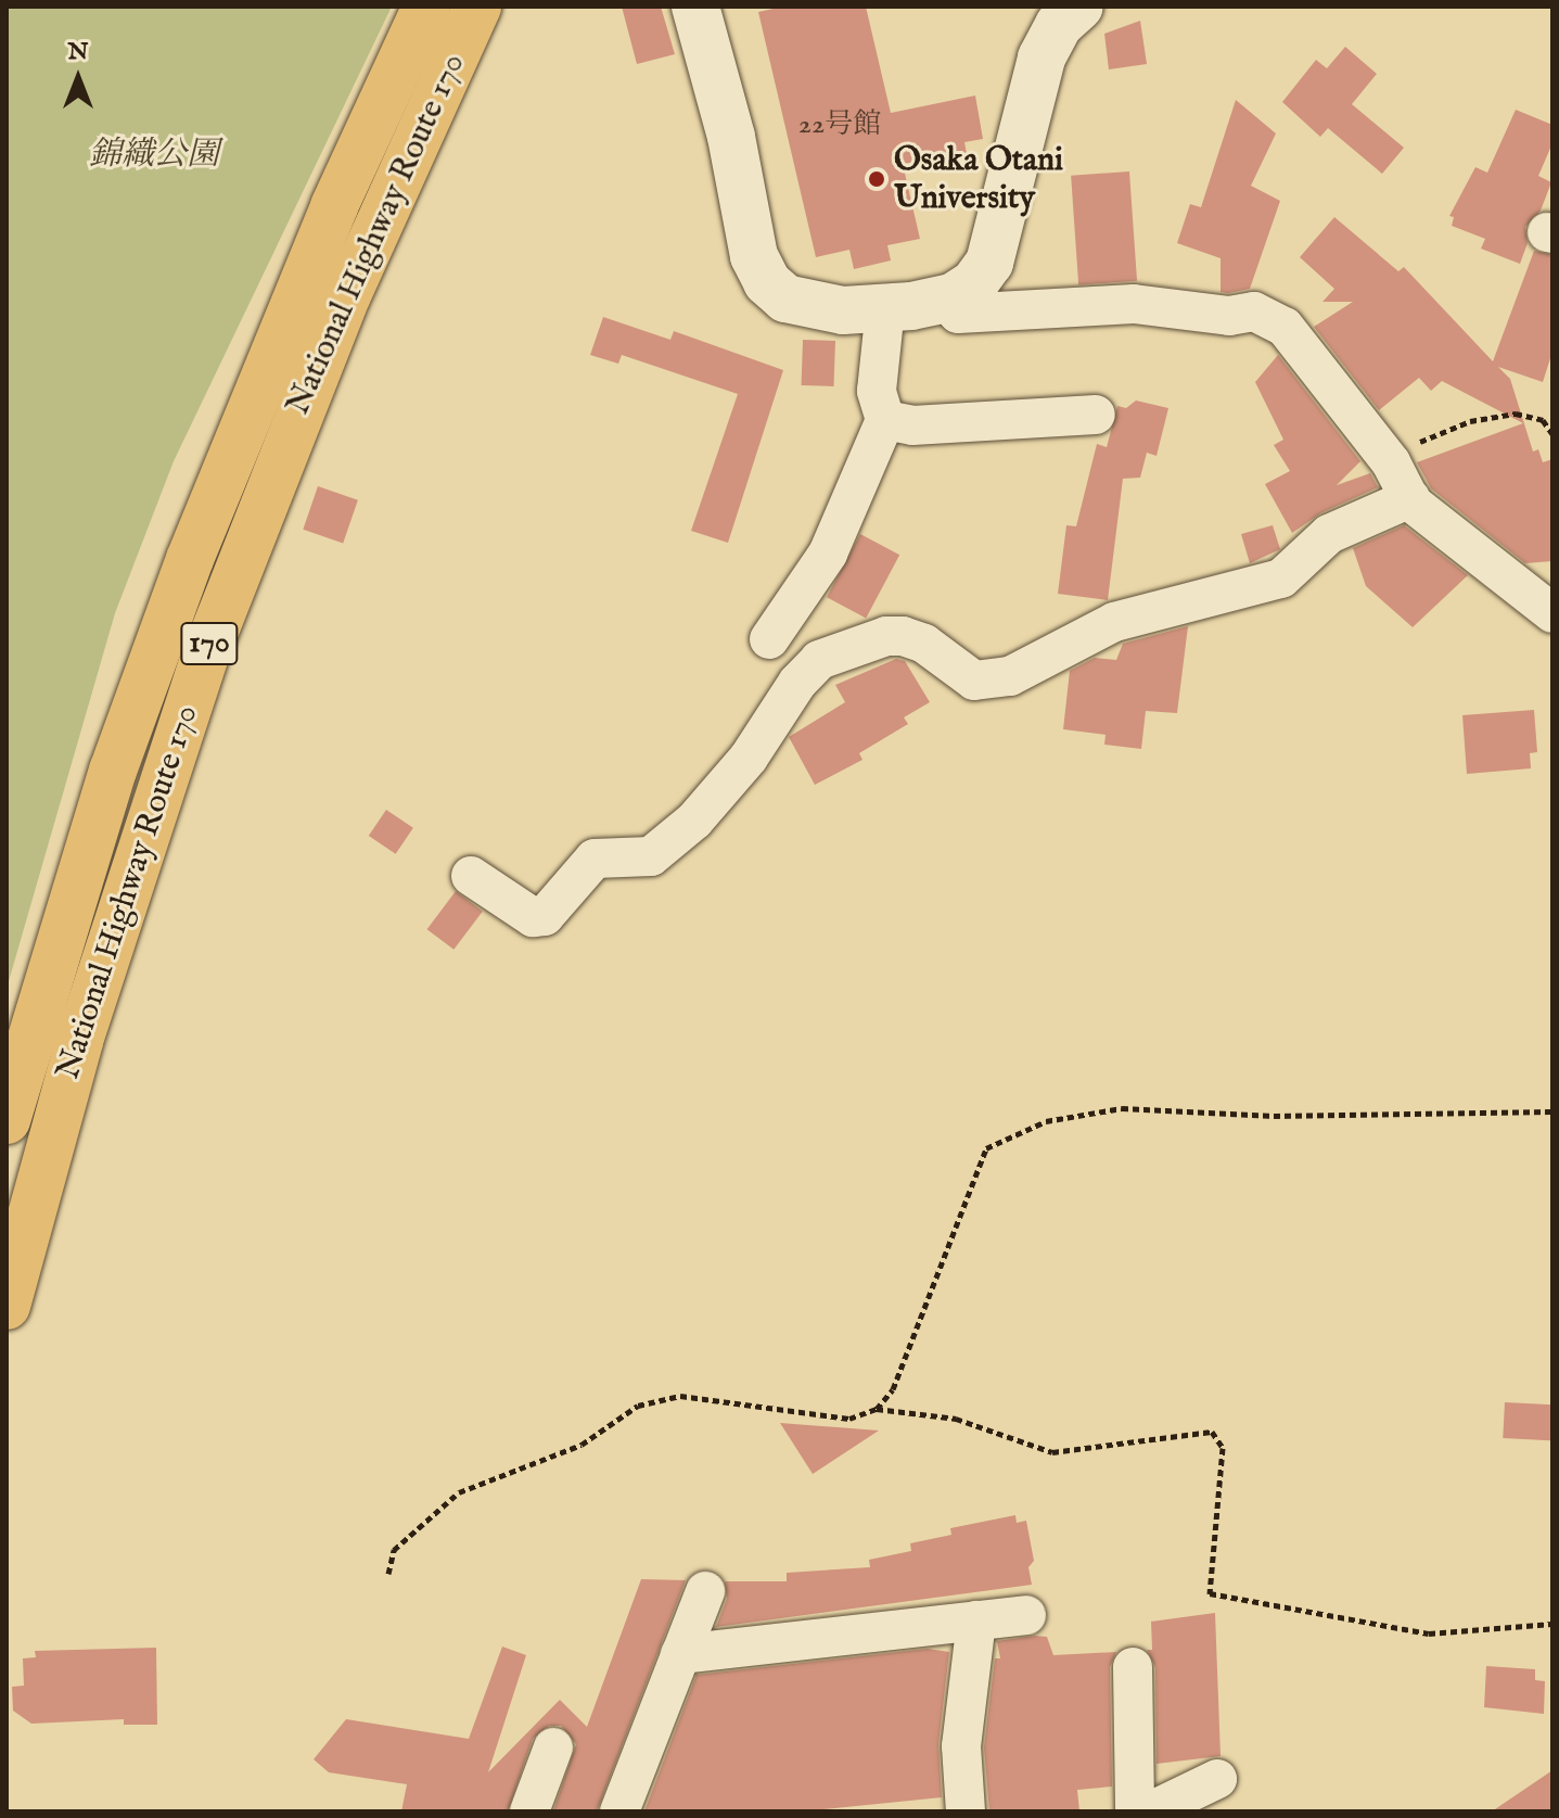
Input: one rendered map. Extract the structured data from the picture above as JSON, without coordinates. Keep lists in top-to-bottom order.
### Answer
{
  "streets": {
    "highway": ["National Highway Route 170", "170"]
  },
  "parks": ["錦織公園"],
  "places": ["Osaka Otani University"],
  "house_numbers": ["22号館"],
  "north": "top"
}
